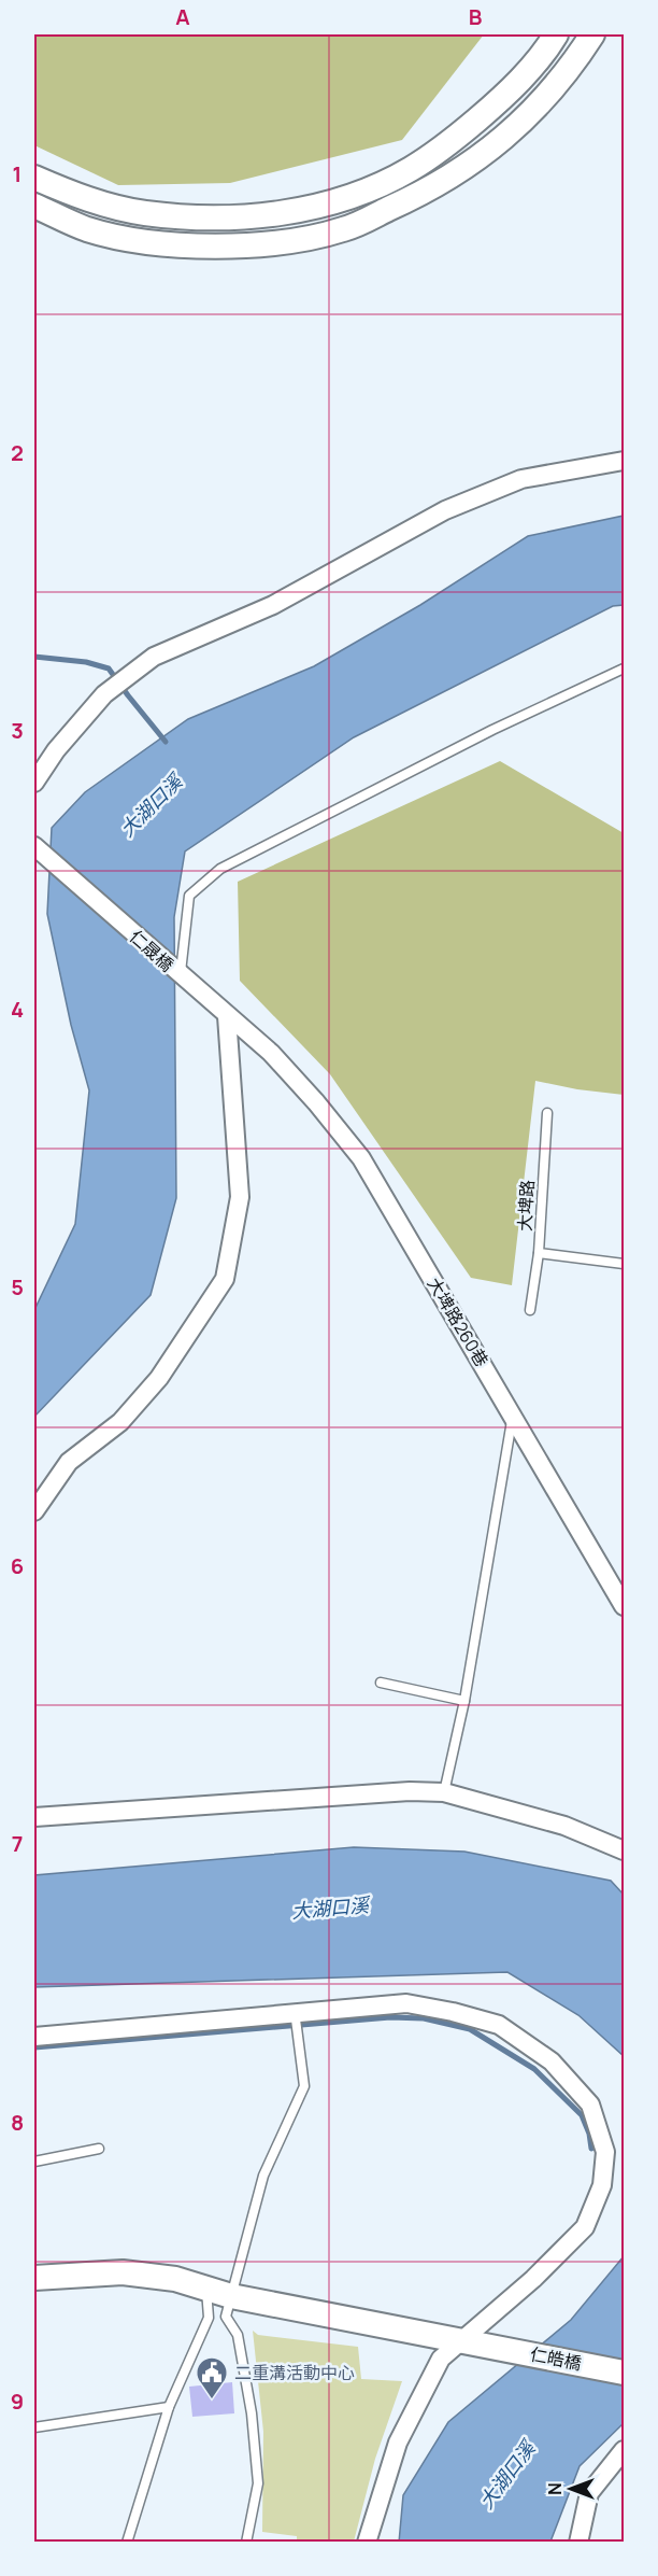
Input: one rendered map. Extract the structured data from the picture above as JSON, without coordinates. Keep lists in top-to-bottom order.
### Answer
{
  "streets": {
    "street": ["仁晟橋", "大埤路260巷", "仁皓橋"],
    "lane": ["大埤路"]
  },
  "crossings": [
    ["仁晟橋", "大埤路260巷"]
  ],
  "water": ["大湖口溪"],
  "places": {
    "public building": ["二重溝活動中心"]
  },
  "north": "left",
  "grid": {
    "columns": ["A", "B"],
    "rows": [
      "1",
      "2",
      "3",
      "4",
      "5",
      "6",
      "7",
      "8",
      "9"
    ]
  }
}
